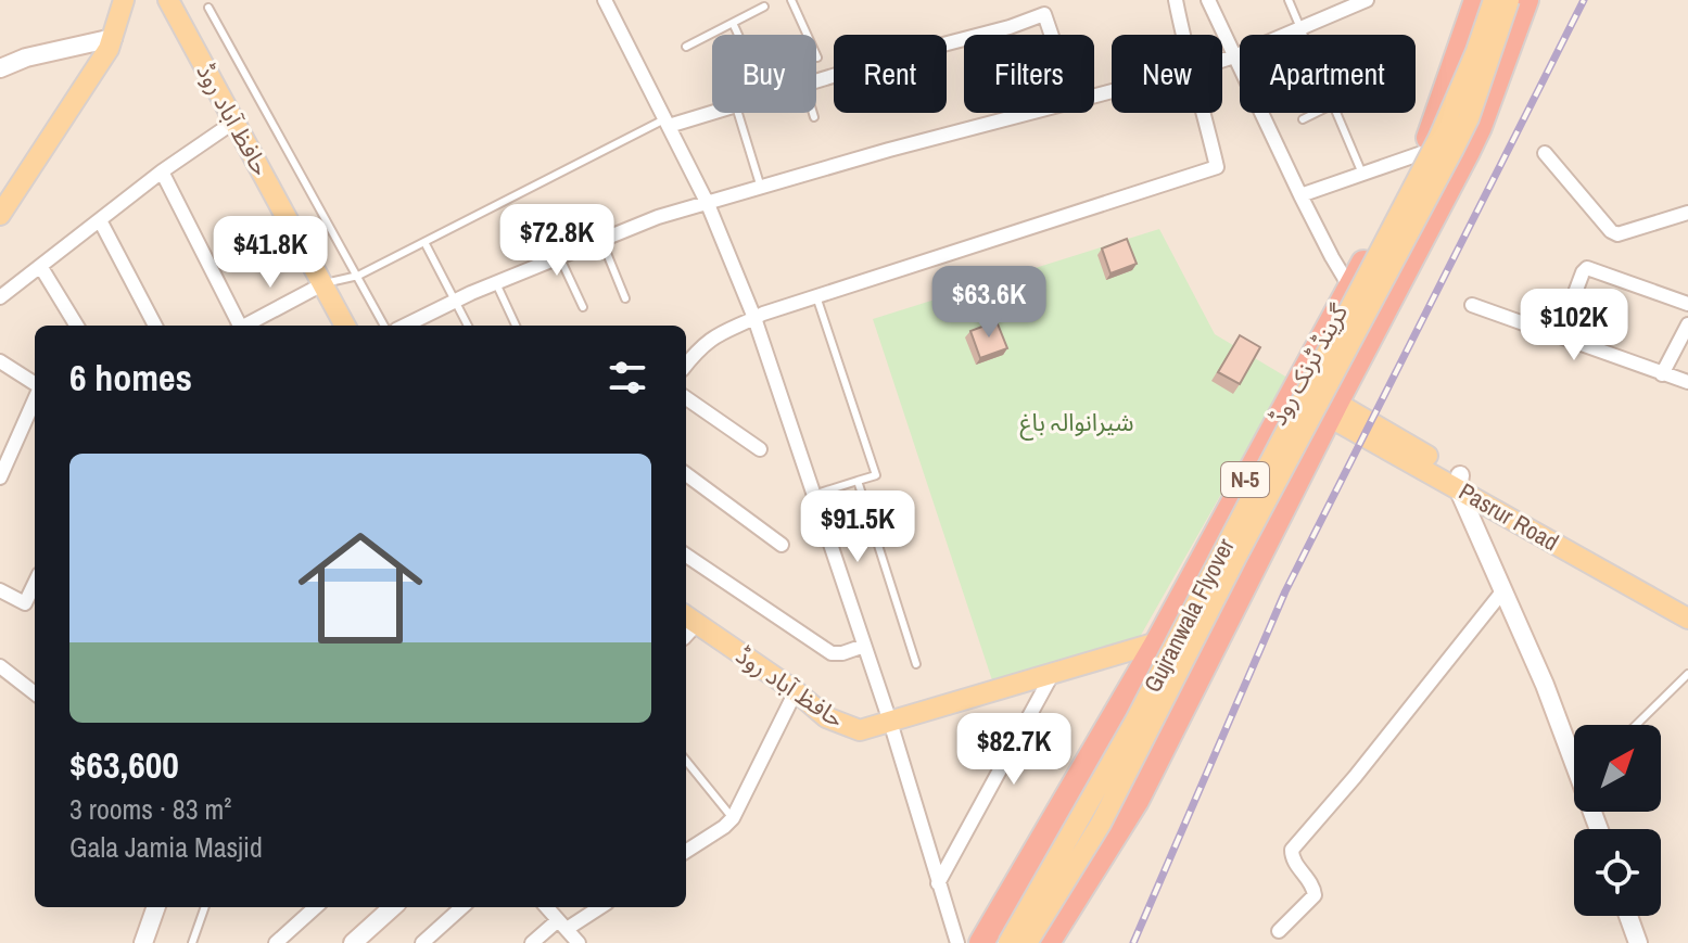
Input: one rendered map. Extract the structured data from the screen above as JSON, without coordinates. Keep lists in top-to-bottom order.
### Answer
{
  "streets": {
    "highway": ["گرینڈ ٹرنک روڈ", "N-5"],
    "main road": ["حافظ آباد روڈ", "Pasrur Road", "Gujranwala Flyover"]
  },
  "crossings": [
    ["حافظ آباد روڈ", "گرینڈ ٹرنک روڈ"],
    ["گرینڈ ٹرنک روڈ", "Pasrur Road"]
  ],
  "parks": ["شیرانوالہ باغ"],
  "north": "top right",
  "page": {
    "chip": [
      "Buy",
      "Rent",
      "Filters",
      "New",
      "Apartment"
    ],
    "price": [
      "$72.8K",
      "$41.8K",
      "$63.6K",
      "$102K",
      "$91.5K",
      "$82.7K"
    ],
    "heading": "6 homes",
    "list": [
      {
        "name": "$63,600",
        "note": "3 rooms · 83 m² · Gala Jamia Masjid"
      }
    ]
  }
}
